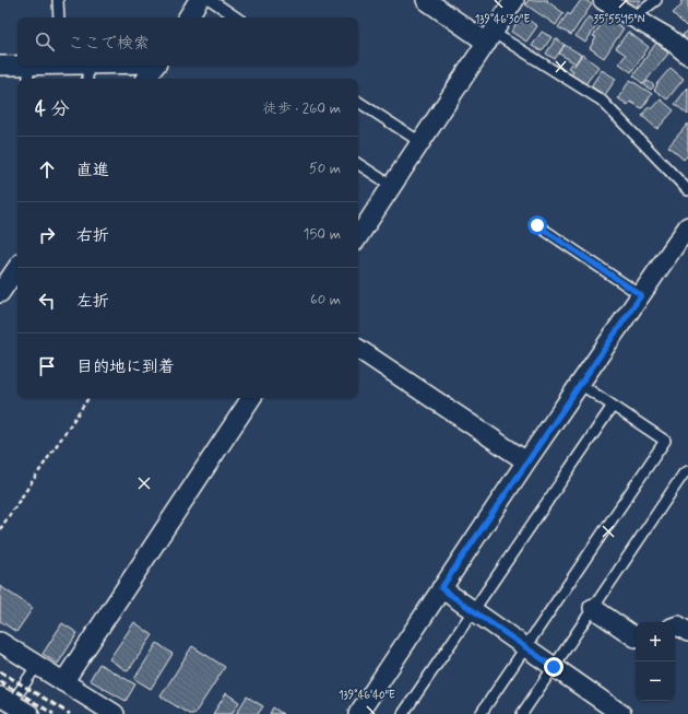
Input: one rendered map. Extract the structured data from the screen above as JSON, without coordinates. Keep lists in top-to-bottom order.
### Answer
{
  "page": {
    "search": "ここで検索",
    "heading": ["4 分", "徒歩 · 260 m"],
    "list": [
      ["直進", "50 m"],
      ["右折", "150 m"],
      ["左折", "60 m"],
      "目的地に到着"
    ],
    "map_buttons": ["+", "−"]
  },
  "coordinates": ["139°46'30\"E", "35°55'15\"N", "139°46'40\"E"]
}
